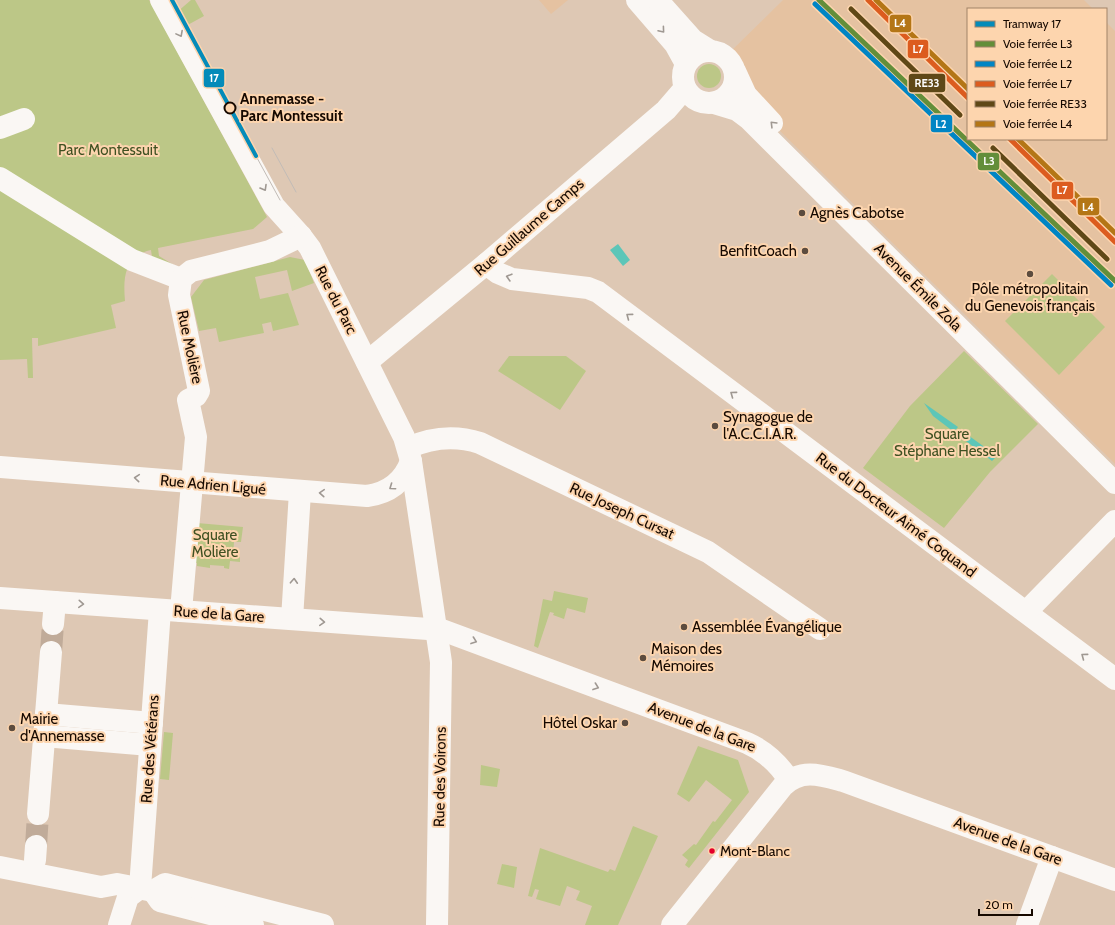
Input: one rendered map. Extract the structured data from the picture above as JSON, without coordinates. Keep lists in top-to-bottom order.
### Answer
{
  "streets": {
    "street": [
      "Rue Guillaume Camps",
      "Avenue Émile Zola",
      "Rue du Parc",
      "Rue Molière",
      "Rue Adrien Ligué",
      "Rue Joseph Cursat",
      "Rue du Docteur Aimé Coquand",
      "Rue de la Gare",
      "Avenue de la Gare",
      "Rue des Vétérans",
      "Rue des Voirons"
    ]
  },
  "crossings": [
    ["Rue Guillaume Camps", "Avenue Émile Zola"],
    ["Rue Guillaume Camps", "Rue du Parc"],
    ["Rue Guillaume Camps", "Rue du Docteur Aimé Coquand"],
    ["Rue du Parc", "Rue Adrien Ligué"],
    ["Rue du Parc", "Rue Joseph Cursat"],
    ["Rue du Parc", "Rue de la Gare"],
    ["Rue du Parc", "Avenue de la Gare"],
    ["Rue du Parc", "Rue des Voirons"],
    ["Rue Molière", "Rue Adrien Ligué"],
    ["Rue Molière", "Rue de la Gare"],
    ["Rue Molière", "Rue des Vétérans"],
    ["Rue Adrien Ligué", "Rue Joseph Cursat"],
    ["Rue de la Gare", "Avenue de la Gare"],
    ["Rue de la Gare", "Rue des Vétérans"],
    ["Rue de la Gare", "Rue des Voirons"],
    ["Avenue de la Gare", "Rue des Voirons"]
  ],
  "one_way": [
    "Rue du Parc",
    "Rue Adrien Ligué",
    "Rue du Docteur Aimé Coquand",
    "Avenue de la Gare"
  ],
  "parks": ["Parc Montessuit", "Square Stéphane Hessel", "Square Molière"],
  "places": [
    "Annemasse - Parc Montessuit",
    "Agnès Cabotse",
    "BenfitCoach",
    "Pôle métropolitain du Genevois français",
    "Synagogue de l'A.C.C.I.A.R.",
    "Assemblée Évangélique",
    "Maison des Mémoires",
    "Hôtel Oskar",
    "Mairie d'Annemasse",
    "Mont-Blanc"
  ],
  "lines": [
    "tram line 17",
    "rail line L3",
    "rail line L7",
    "rail line L4",
    "rail line L2",
    "rail line RE33"
  ],
  "legend": [
    "Tramway 17",
    "Voie ferrée L3",
    "Voie ferrée L2",
    "Voie ferrée L7",
    "Voie ferrée RE33",
    "Voie ferrée L4"
  ],
  "scale_bar": "20 m"
}
